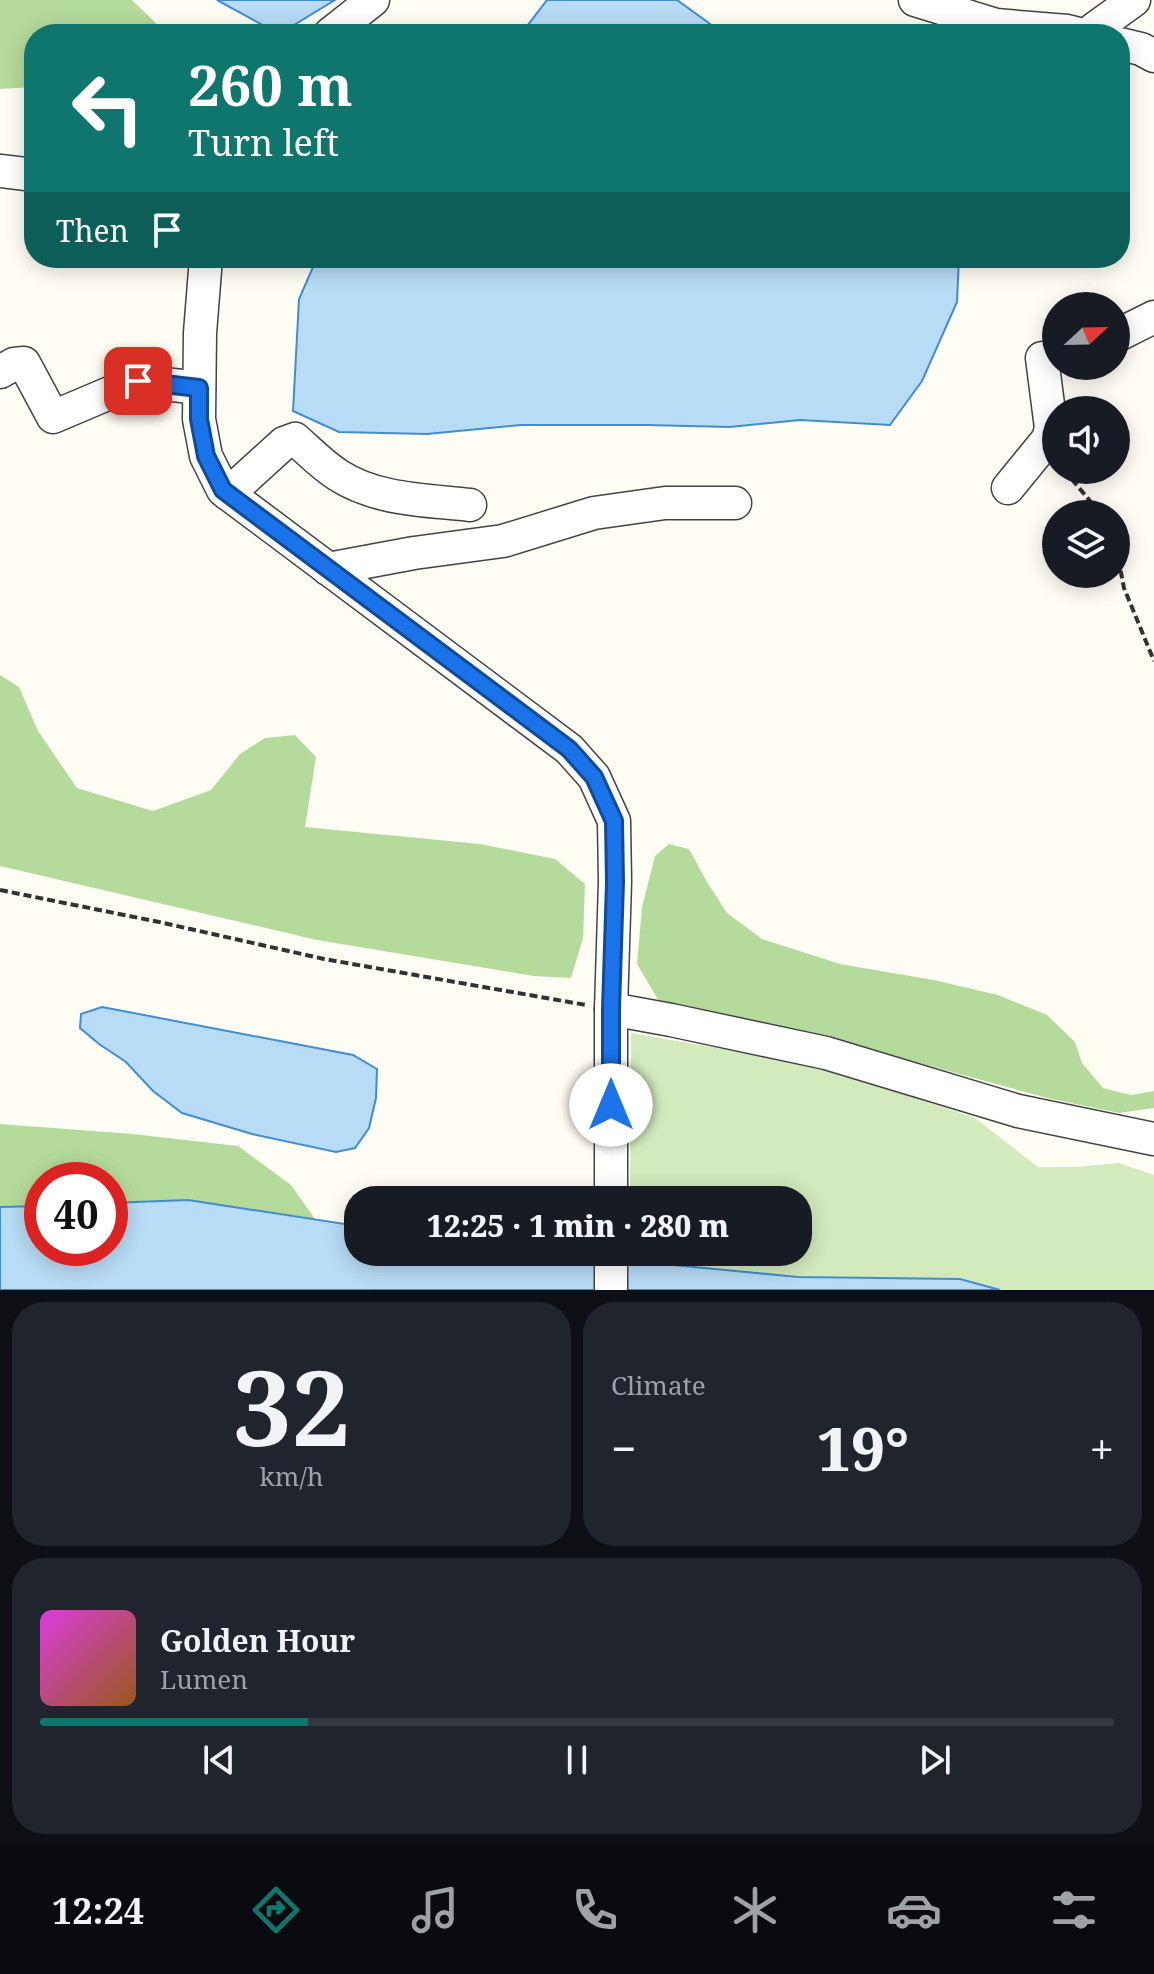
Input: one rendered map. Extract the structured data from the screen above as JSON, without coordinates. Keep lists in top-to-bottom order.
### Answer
{
  "north": "right",
  "page": {
    "turn": ["260 m", "Turn left"],
    "then": "Then",
    "limit": "40",
    "trip": "12:25 · 1 min · 280 m",
    "tile": [
      ["32", "km/h"],
      "Climate"
    ],
    "heat": ["−", "19°", "+"],
    "song": ["Golden Hour", "Lumen"],
    "tabs": "12:24"
  }
}
